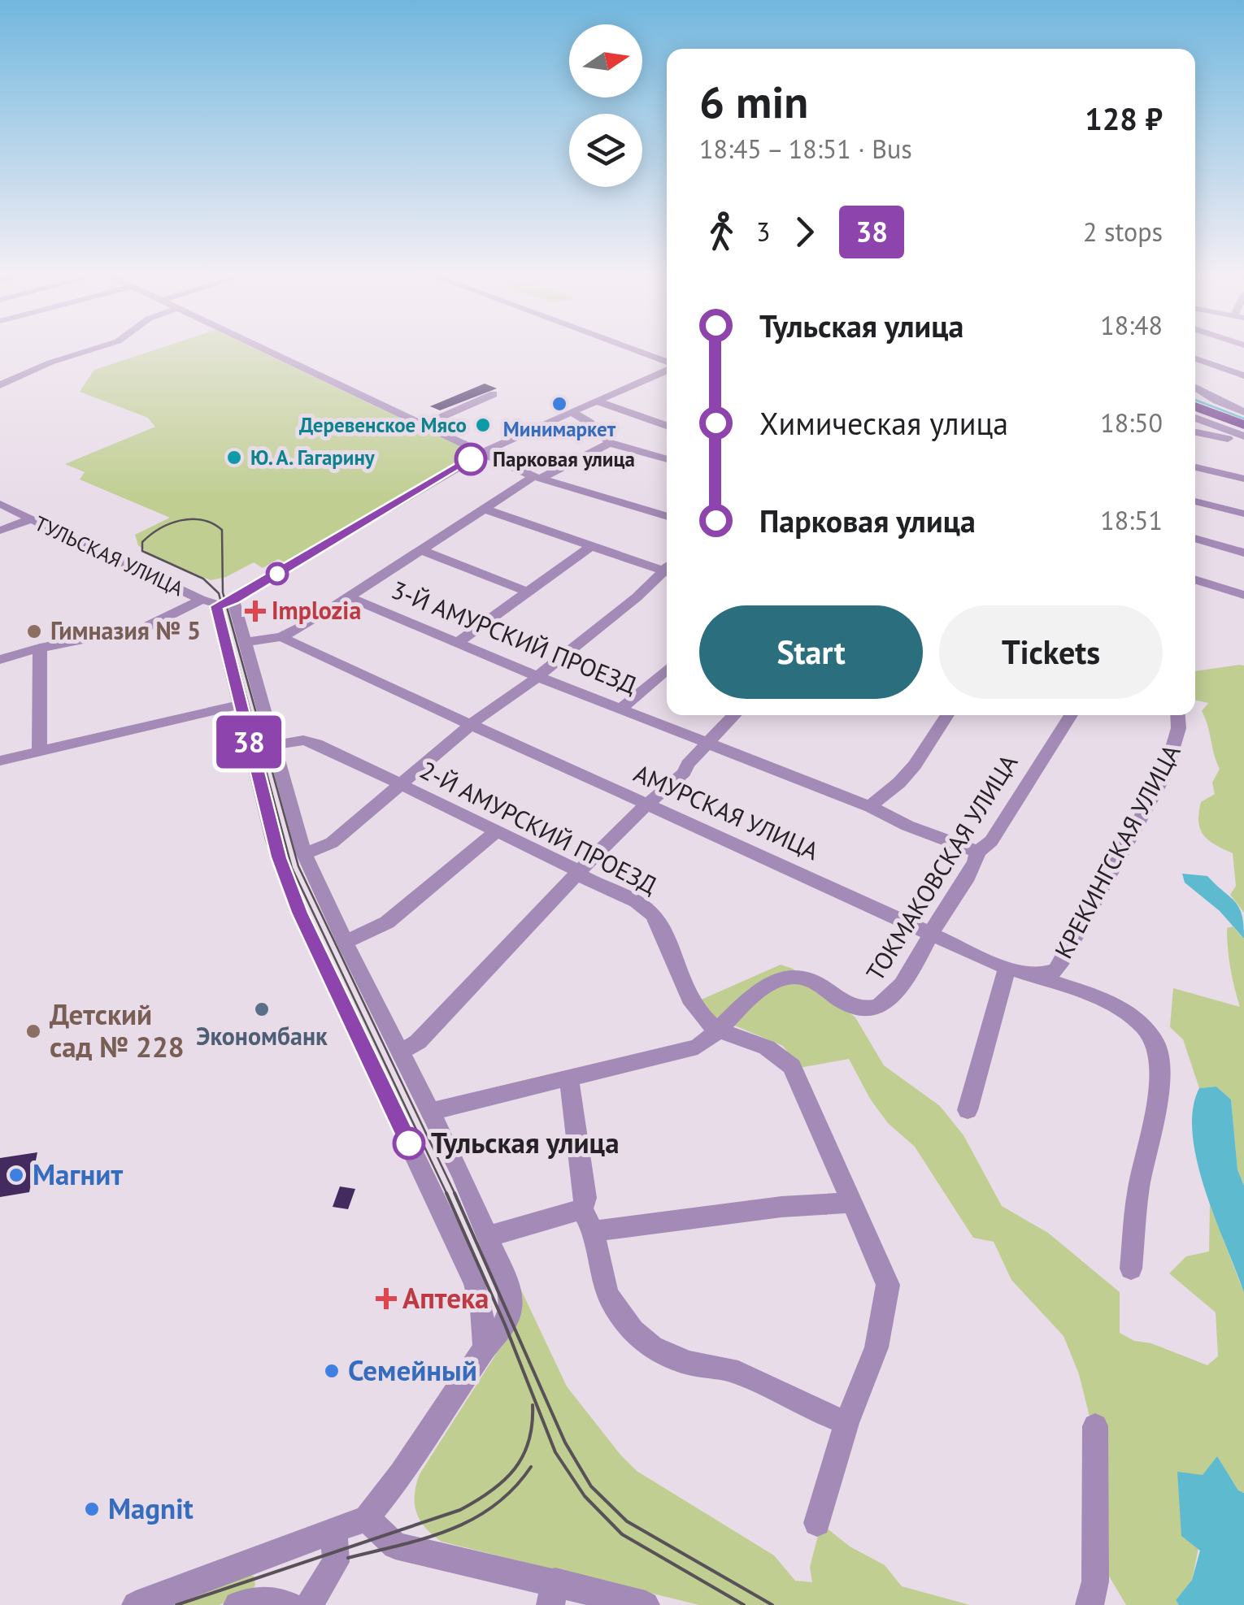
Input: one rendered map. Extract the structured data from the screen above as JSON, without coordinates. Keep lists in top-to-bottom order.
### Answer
{
  "streets": {
    "street": [
      "ТУЛЬСКАЯ УЛИЦА",
      "3-Й АМУРСКИЙ ПРОЕЗД",
      "АМУРСКАЯ УЛИЦА",
      "2-Й АМУРСКИЙ ПРОЕЗД",
      "КРЕКИНГСКАЯ УЛИЦА",
      "ТОКМАКОВСКАЯ УЛИЦА"
    ]
  },
  "crossings": [
    ["3-Й АМУРСКИЙ ПРОЕЗД", "ТОКМАКОВСКАЯ УЛИЦА"],
    ["АМУРСКАЯ УЛИЦА", "КРЕКИНГСКАЯ УЛИЦА"],
    ["АМУРСКАЯ УЛИЦА", "ТОКМАКОВСКАЯ УЛИЦА"],
    ["2-Й АМУРСКИЙ ПРОЕЗД", "ТОКМАКОВСКАЯ УЛИЦА"]
  ],
  "places": {
    "other": [
      "Минимаркет",
      "Деревенское Мясо",
      "Ю. А. Гагарину",
      "Парковая улица",
      "Гимназия № 5",
      "Экономбанк",
      "Детский сад № 228",
      "Тульская улица",
      "Магнит",
      "Семейный",
      "Magnit"
    ],
    "health": ["Implozia", "Аптека"]
  },
  "lines": ["bus line 38"],
  "north": "right",
  "page": {
    "on_map": "38",
    "heading": ["6 min", "18:45 – 18:51 · Bus", "128 ₽"],
    "legs": ["3", "38", "2 stops"],
    "list": [
      {
        "name": "Тульская улица",
        "value": "18:48"
      },
      {
        "name": "Химическая улица",
        "value": "18:50"
      },
      {
        "name": "Парковая улица",
        "value": "18:51"
      }
    ],
    "buttons": ["Start", "Tickets"]
  }
}
